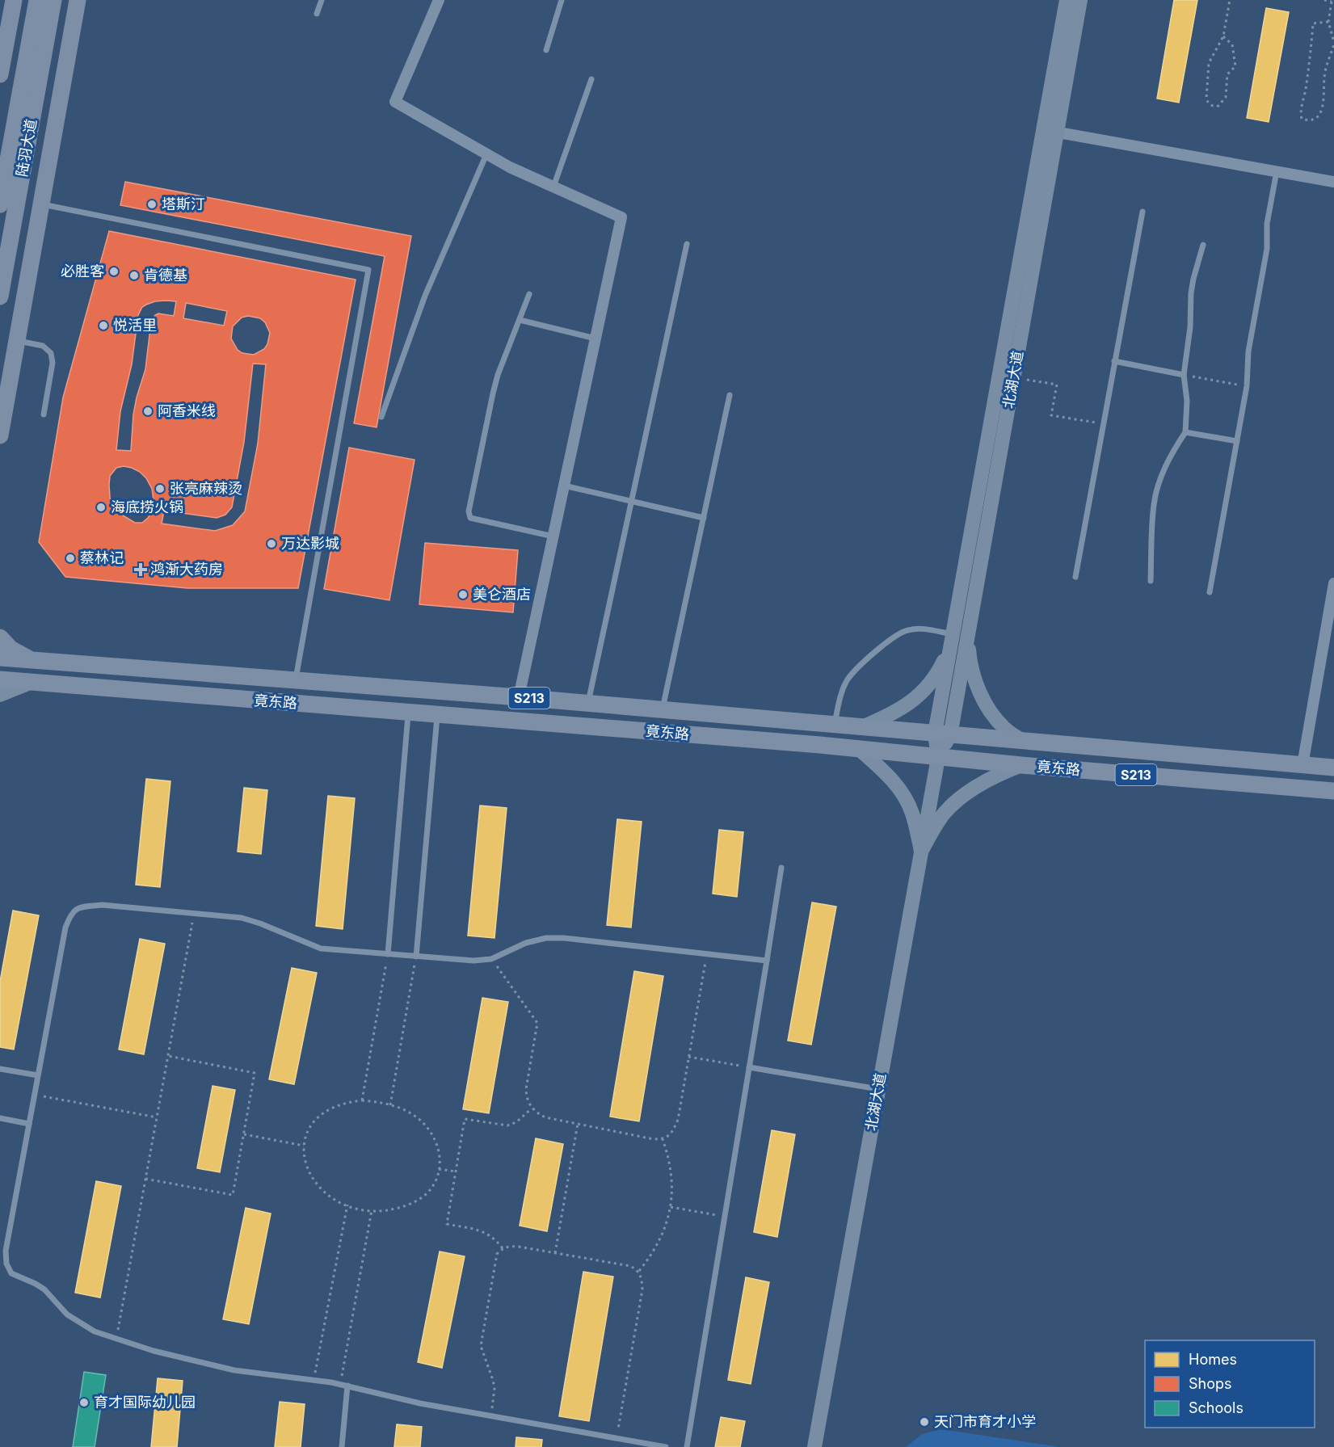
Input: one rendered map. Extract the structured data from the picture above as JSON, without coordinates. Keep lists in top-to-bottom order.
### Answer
{
  "streets": {
    "main road": [
      "陆羽大道",
      "北湖大道",
      "S213",
      "竟东路"
    ]
  },
  "crossings": [
    ["北湖大道", "竟东路"]
  ],
  "places": {
    "other": [
      "塔斯汀",
      "必胜客",
      "肯德基",
      "悦活里",
      "阿香米线",
      "张亮麻辣烫",
      "海底捞火锅",
      "万达影城",
      "蔡林记",
      "美仑酒店",
      "育才国际幼儿园",
      "天门市育才小学"
    ],
    "health": ["鸿渐大药房"]
  },
  "legend": ["Homes", "Shops", "Schools"]
}
